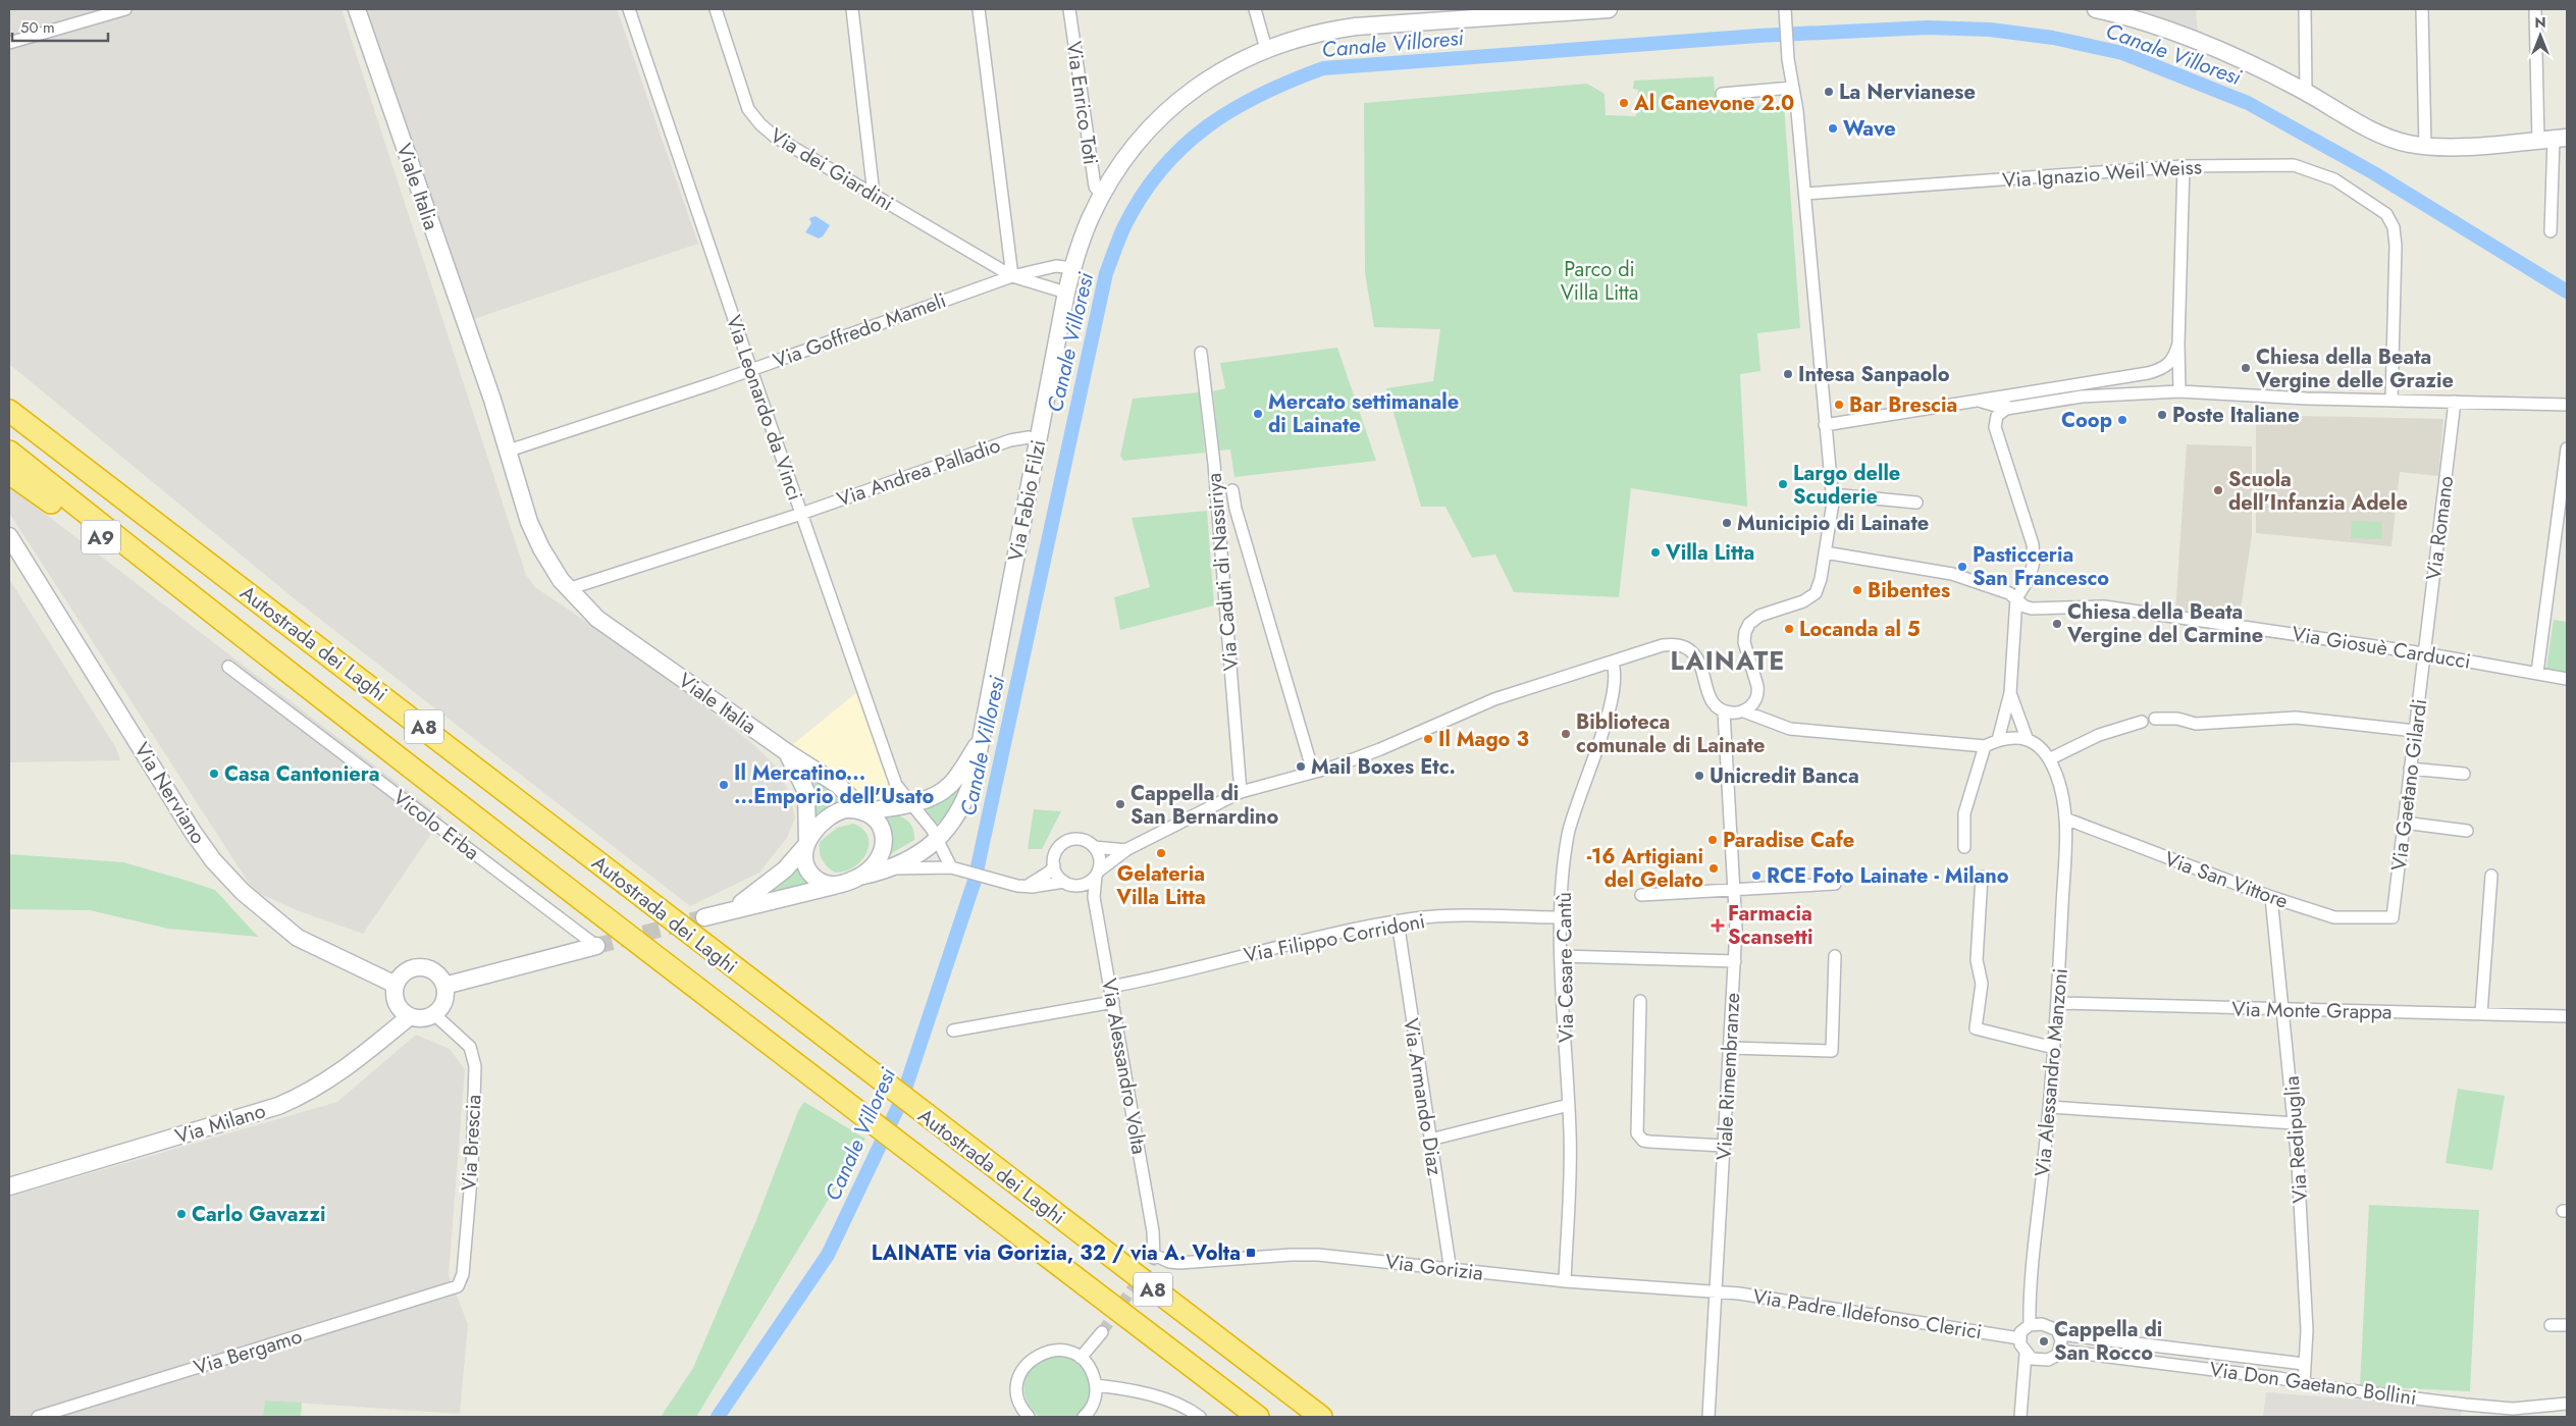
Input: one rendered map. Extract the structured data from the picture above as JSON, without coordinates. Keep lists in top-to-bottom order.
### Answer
{
  "streets": {
    "highway": ["A9", "Autostrada dei Laghi", "A8"],
    "street": [
      "Via Enrico Toti",
      "Via dei Giardini",
      "Via Ignazio Weil Weiss",
      "Viale Italia",
      "Via Goffredo Mameli",
      "Via Leonardo da Vinci",
      "Via Andrea Palladio",
      "Via Fabio Filzi",
      "Via Romano",
      "Via Caduti di Nassiriya",
      "Via Giosuè Carducci",
      "Via Gaetano Gilardi",
      "Via Nerviano",
      "Vicolo Erba",
      "Via San Vittore",
      "Via Filippo Corridoni",
      "Via Cesare Cantù",
      "Via Monte Grappa",
      "Via Alessandro Volta",
      "Via Alessandro Manzoni",
      "Viale Rimembranze",
      "Via Armando Diaz",
      "Via Milano",
      "Via Redipuglia",
      "Via Brescia",
      "Via Gorizia",
      "Via Padre Ildefonso Clerici",
      "Via Bergamo",
      "Via Don Gaetano Bollini"
    ]
  },
  "crossings": [
    ["Via Enrico Toti", "Via Fabio Filzi"],
    ["Via dei Giardini", "Via Goffredo Mameli"],
    ["Viale Italia", "Via Goffredo Mameli"],
    ["Viale Italia", "Via Andrea Palladio"],
    ["Viale Italia", "Via Fabio Filzi"],
    ["Via Goffredo Mameli", "Via Leonardo da Vinci"],
    ["Via Goffredo Mameli", "Via Fabio Filzi"],
    ["Via Leonardo da Vinci", "Via Andrea Palladio"],
    ["Via Leonardo da Vinci", "Via Fabio Filzi"],
    ["Via Andrea Palladio", "Via Fabio Filzi"],
    ["Via Romano", "Via Giosuè Carducci"],
    ["Via Romano", "Via Gaetano Gilardi"],
    ["A9", "Autostrada dei Laghi"],
    ["Via Giosuè Carducci", "Via Gaetano Gilardi"],
    ["Via Gaetano Gilardi", "Via San Vittore"],
    ["Via Nerviano", "Via Milano"],
    ["Via Nerviano", "Via Brescia"],
    ["Via San Vittore", "Via Alessandro Manzoni"],
    ["Via San Vittore", "Via Redipuglia"],
    ["Via Filippo Corridoni", "Via Cesare Cantù"],
    ["Via Filippo Corridoni", "Via Alessandro Volta"],
    ["Via Filippo Corridoni", "Via Armando Diaz"],
    ["Via Cesare Cantù", "Via Gorizia"],
    ["Via Monte Grappa", "Via Alessandro Manzoni"],
    ["Via Monte Grappa", "Via Redipuglia"],
    ["Via Alessandro Volta", "Via Gorizia"],
    ["Via Alessandro Manzoni", "Via Padre Ildefonso Clerici"],
    ["Via Alessandro Manzoni", "Via Don Gaetano Bollini"],
    ["Viale Rimembranze", "Via Gorizia"],
    ["Viale Rimembranze", "Via Padre Ildefonso Clerici"],
    ["Via Armando Diaz", "Via Gorizia"],
    ["Via Milano", "Via Brescia"],
    ["Via Redipuglia", "Via Don Gaetano Bollini"],
    ["Via Brescia", "Via Bergamo"],
    ["Via Gorizia", "Via Padre Ildefonso Clerici"],
    ["Via Padre Ildefonso Clerici", "Via Don Gaetano Bollini"]
  ],
  "districts": ["LAINATE"],
  "water": ["Canale Villoresi"],
  "parks": ["Parco di Villa Litta"],
  "places": {
    "other": [
      "La Nervianese",
      "Al Canevone 2.0",
      "Wave",
      "Chiesa della Beata Vergine delle Grazie",
      "Intesa Sanpaolo",
      "Bar Brescia",
      "Mercato settimanale di Lainate",
      "Poste Italiane",
      "Coop",
      "Largo delle Scuderie",
      "Scuola dell'Infanzia Adele",
      "Municipio di Lainate",
      "Villa Litta",
      "Pasticceria San Francesco",
      "Bibentes",
      "Chiesa della Beata Vergine del Carmine",
      "Locanda al 5",
      "Biblioteca comunale di Lainate",
      "Il Mago 3",
      "Mail Boxes Etc.",
      "Casa Cantoniera",
      "Unicredit Banca",
      "Il Mercatino... ...Emporio dell'Usato",
      "Cappella di San Bernardino",
      "Paradise Cafe",
      "Gelateria Villa Litta",
      "-16 Artigiani del Gelato",
      "RCE Foto Lainate - Milano",
      "Carlo Gavazzi",
      "Cappella di San Rocco"
    ],
    "health": ["Farmacia Scansetti"],
    "transit": ["LAINATE via Gorizia, 32 / via A. Volta"]
  },
  "scale_bar": "50 m",
  "north": "top"
}
